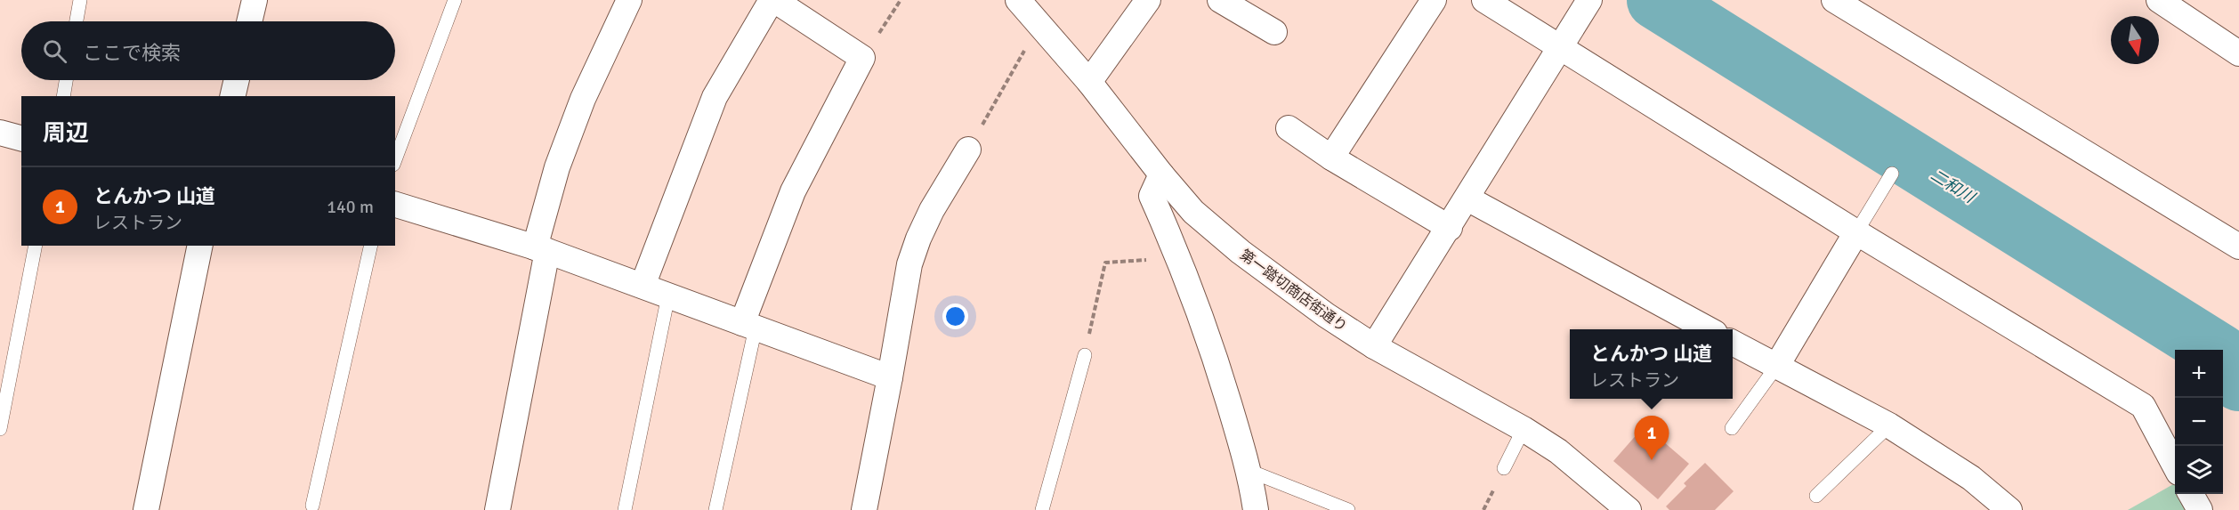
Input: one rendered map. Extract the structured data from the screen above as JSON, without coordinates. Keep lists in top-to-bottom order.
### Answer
{
  "streets": {
    "street": ["第一踏切商店街通り"]
  },
  "water": ["二和川"],
  "north": "bottom",
  "page": {
    "search": "ここで検索",
    "heading": "周辺",
    "list": [
      {
        "mark": "1",
        "name": "とんかつ 山道",
        "note": "レストラン",
        "value": "140 m"
      }
    ],
    "popup": ["とんかつ 山道", "レストラン"],
    "map_buttons": ["+", "−"],
    "pins": "1"
  }
}
